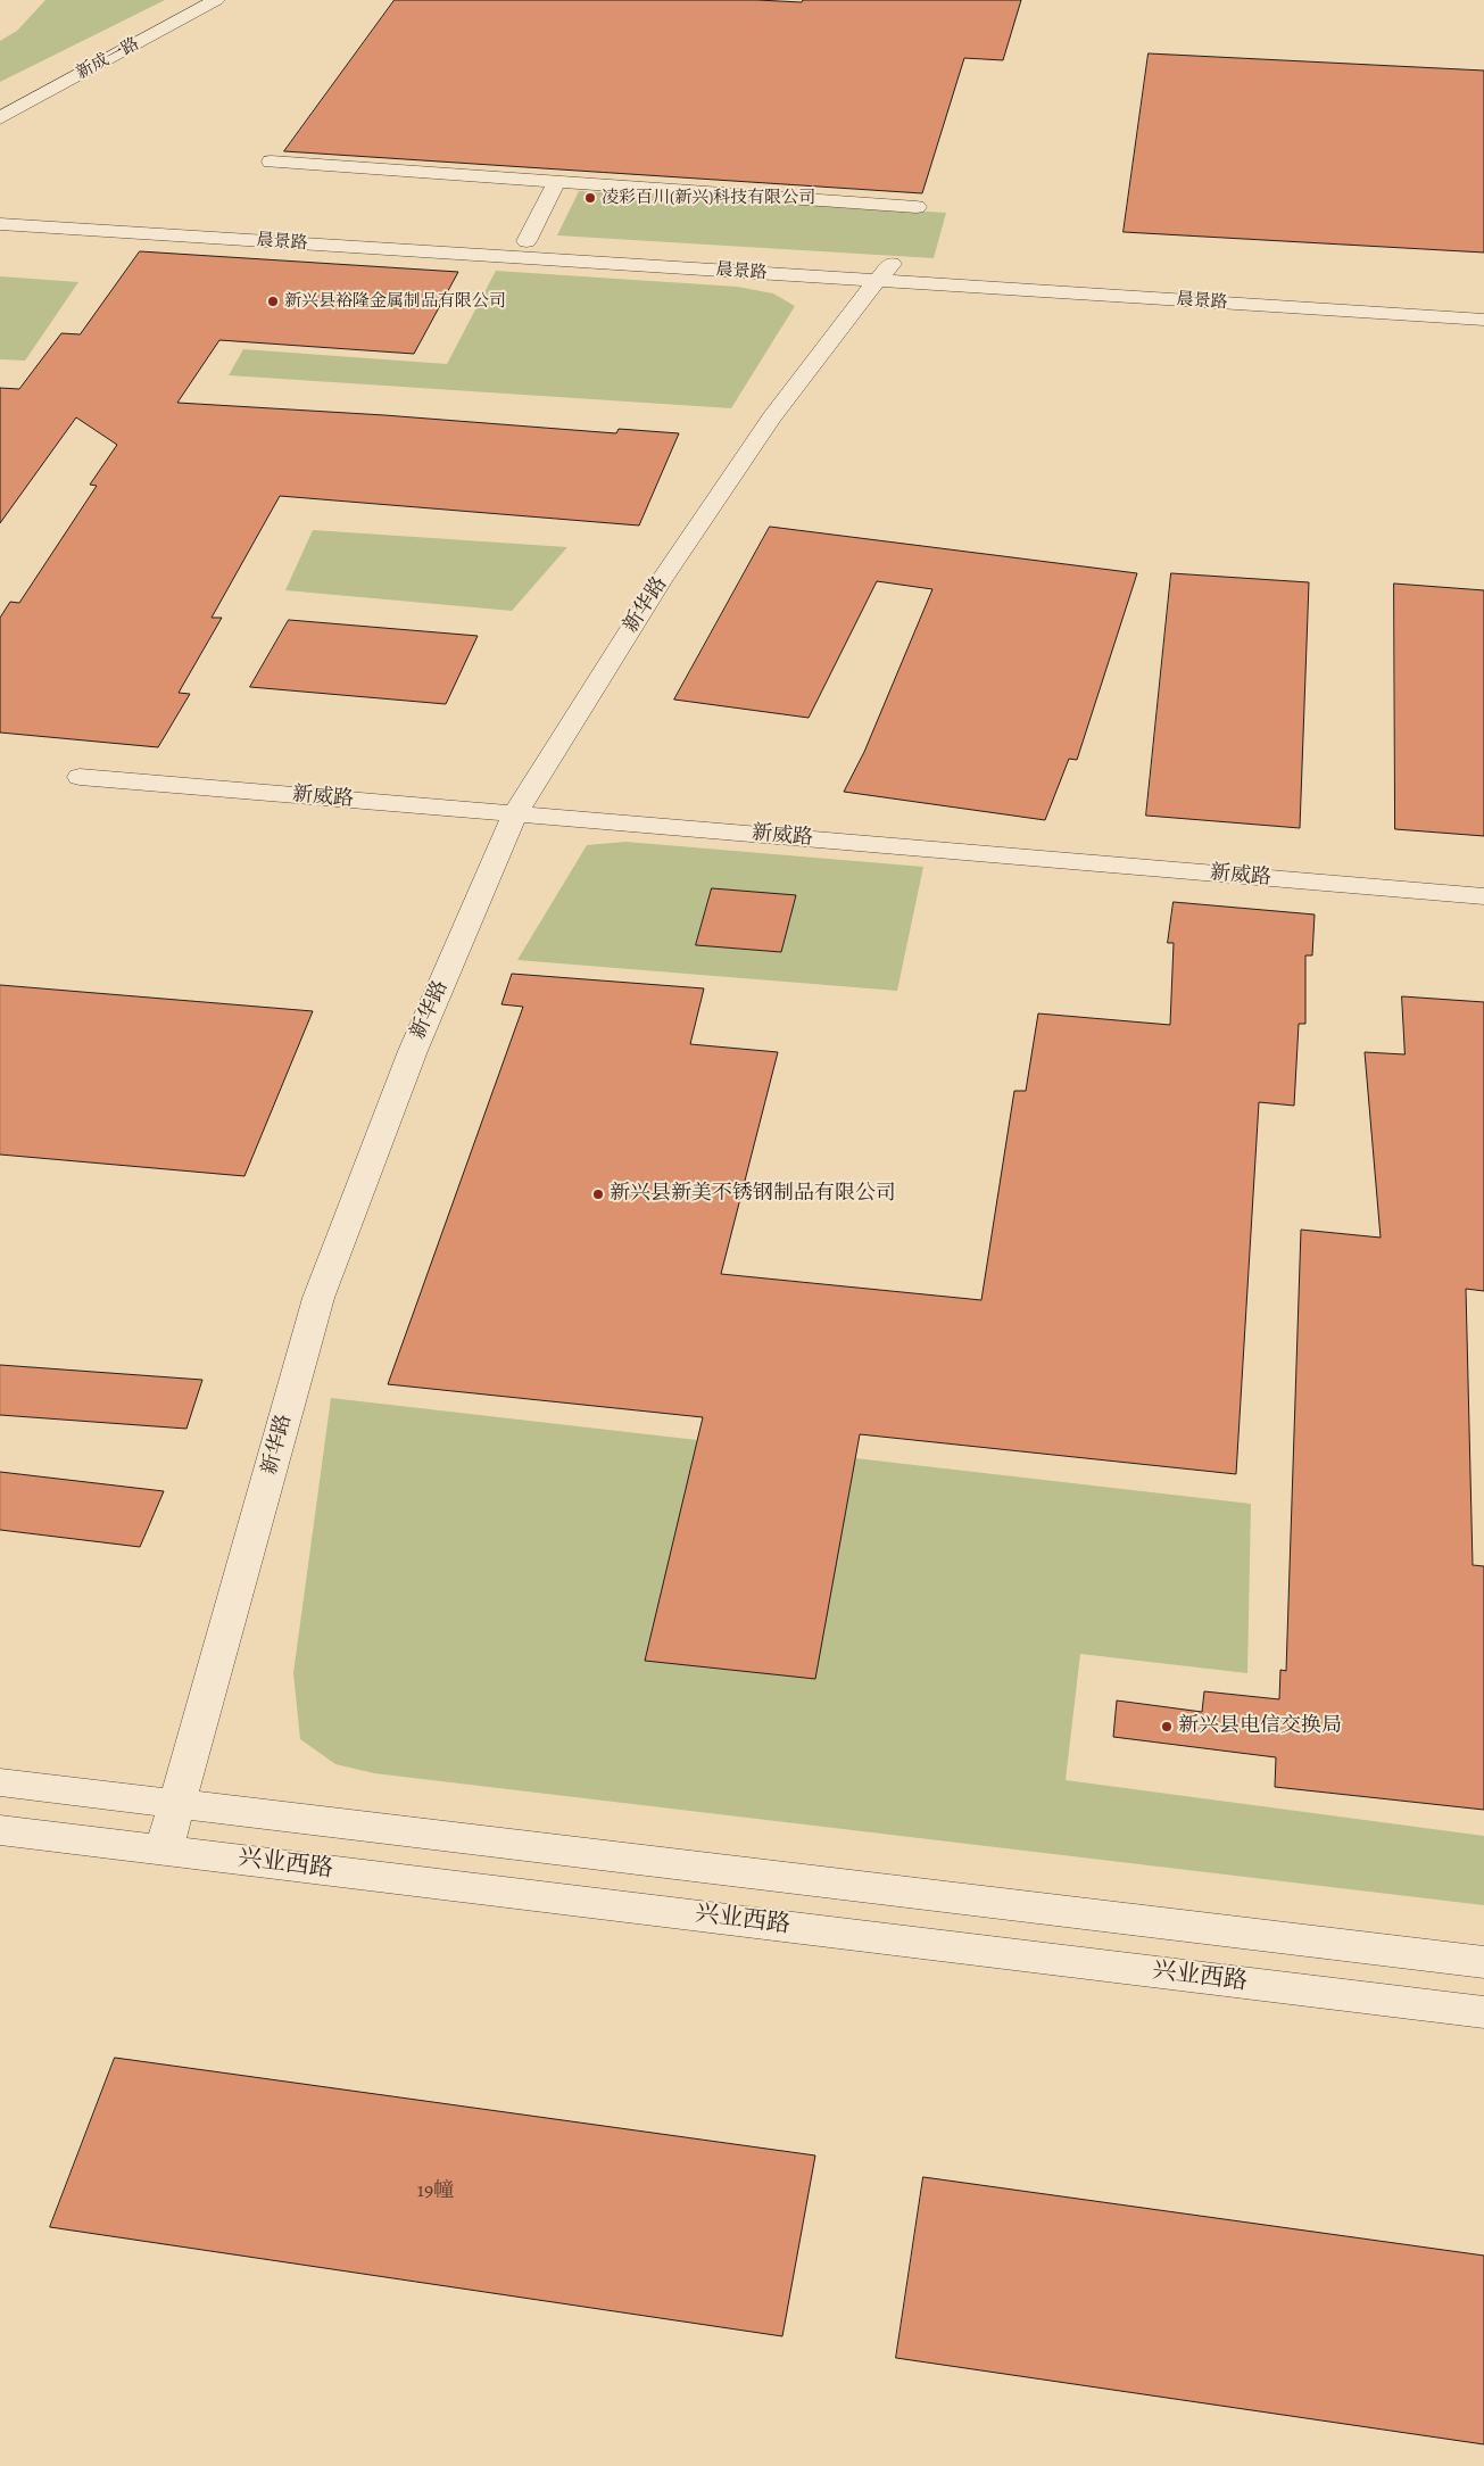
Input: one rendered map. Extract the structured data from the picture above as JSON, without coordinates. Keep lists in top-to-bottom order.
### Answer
{
  "streets": {
    "street": [
      "新成一路",
      "晨景路",
      "新华路",
      "新威路",
      "兴业西路"
    ]
  },
  "crossings": [
    ["晨景路", "新华路"],
    ["新华路", "新威路"],
    ["新华路", "兴业西路"]
  ],
  "places": [
    "凌彩百川(新兴)科技有限公司",
    "新兴县裕隆金属制品有限公司",
    "新兴县新美不锈钢制品有限公司",
    "新兴县电信交换局"
  ],
  "house_numbers": ["19幢"]
}
